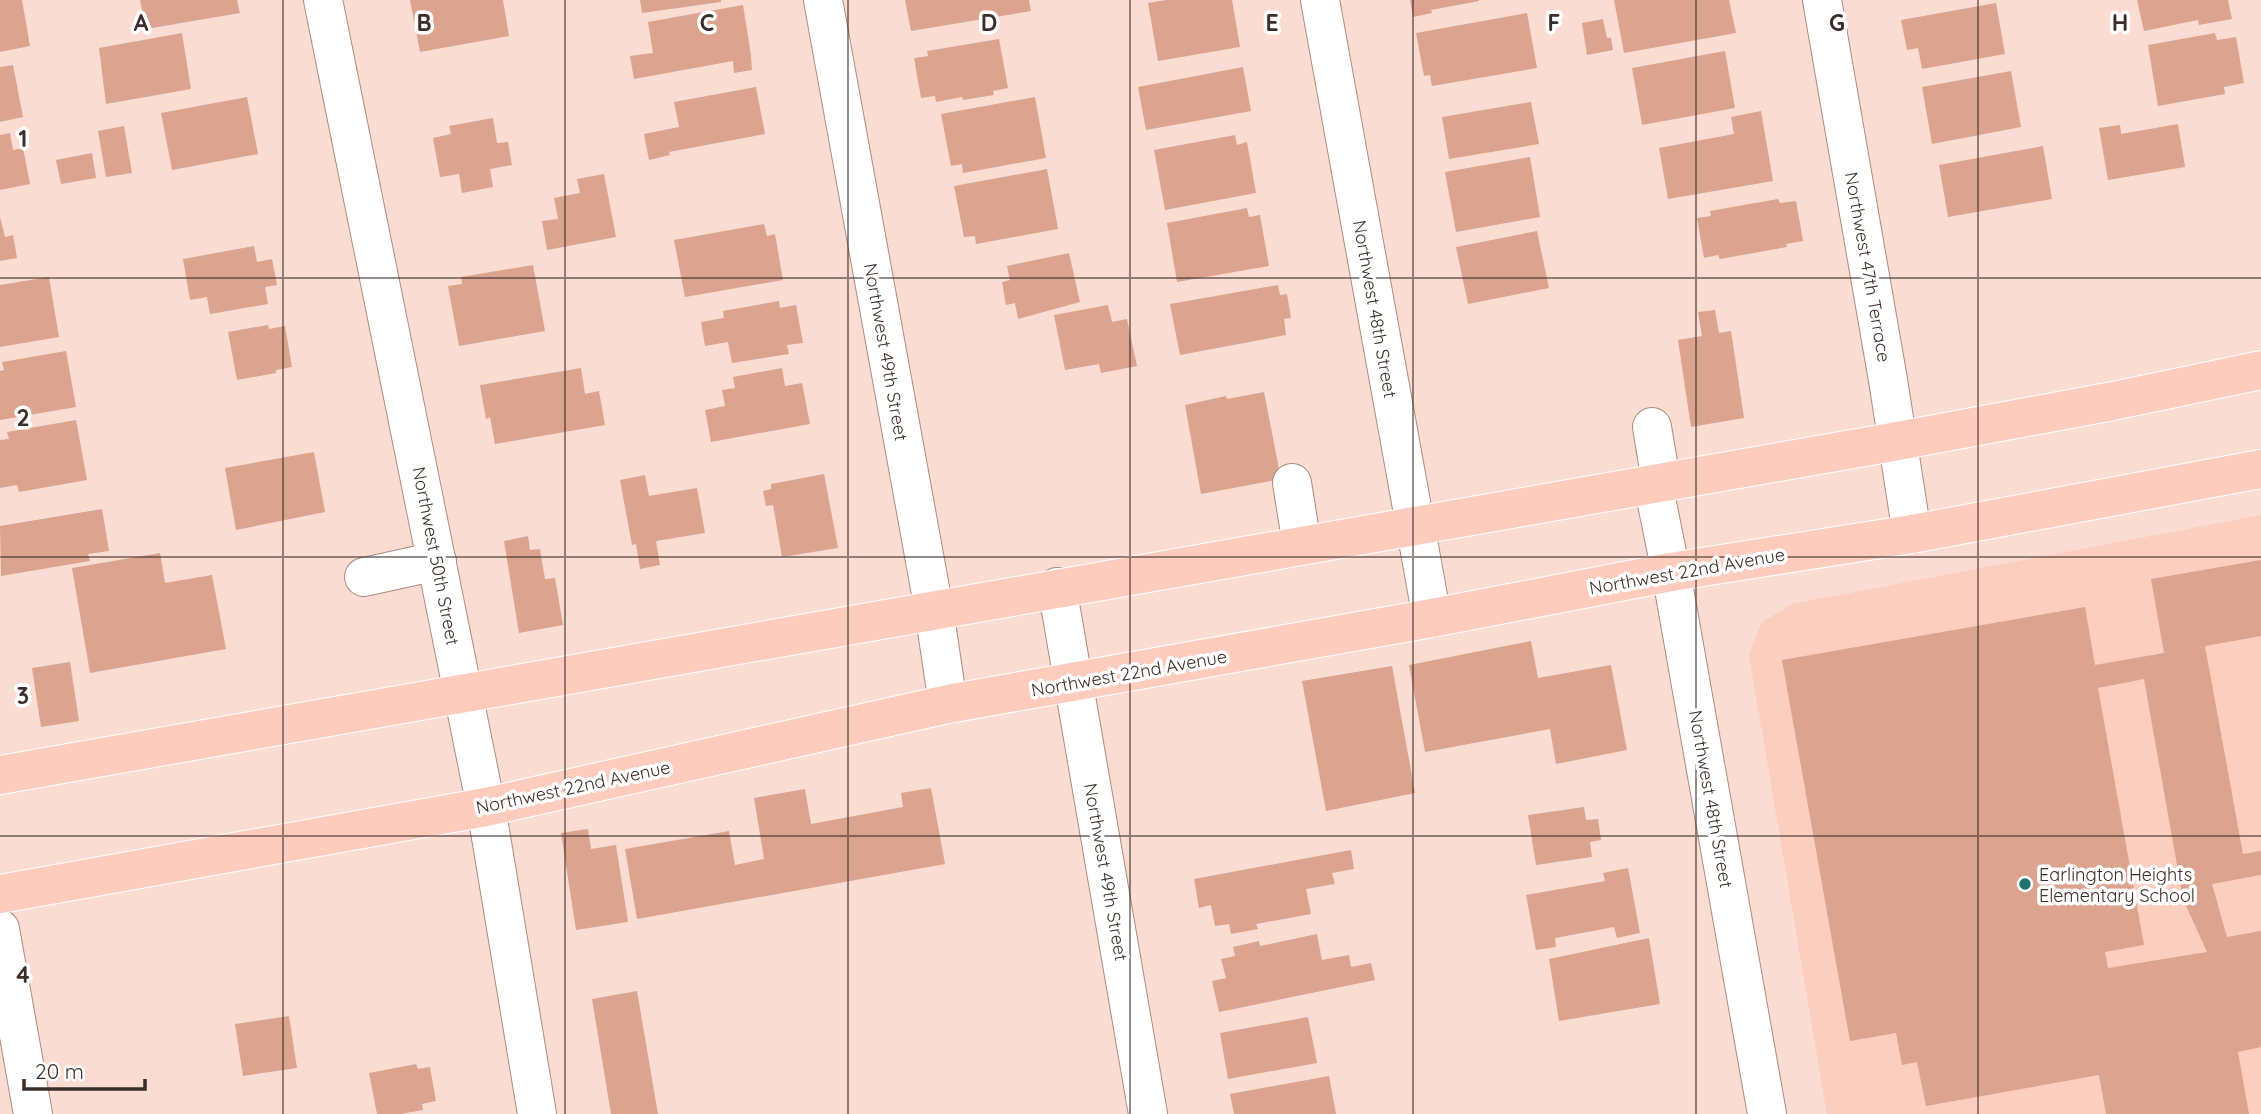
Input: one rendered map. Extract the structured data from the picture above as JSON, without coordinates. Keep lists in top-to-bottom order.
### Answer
{
  "streets": {
    "main road": ["Northwest 22nd Avenue"],
    "street": [
      "Northwest 47th Terrace",
      "Northwest 48th Street",
      "Northwest 49th Street",
      "Northwest 50th Street"
    ]
  },
  "crossings": [
    ["Northwest 47th Terrace", "Northwest 22nd Avenue"],
    ["Northwest 48th Street", "Northwest 22nd Avenue"],
    ["Northwest 49th Street", "Northwest 22nd Avenue"],
    ["Northwest 50th Street", "Northwest 22nd Avenue"]
  ],
  "places": ["Earlington Heights Elementary School"],
  "scale_bar": "20 m",
  "grid": {
    "columns": [
      "A",
      "B",
      "C",
      "D",
      "E",
      "F",
      "G",
      "H"
    ],
    "rows": [
      "1",
      "2",
      "3",
      "4"
    ]
  }
}
